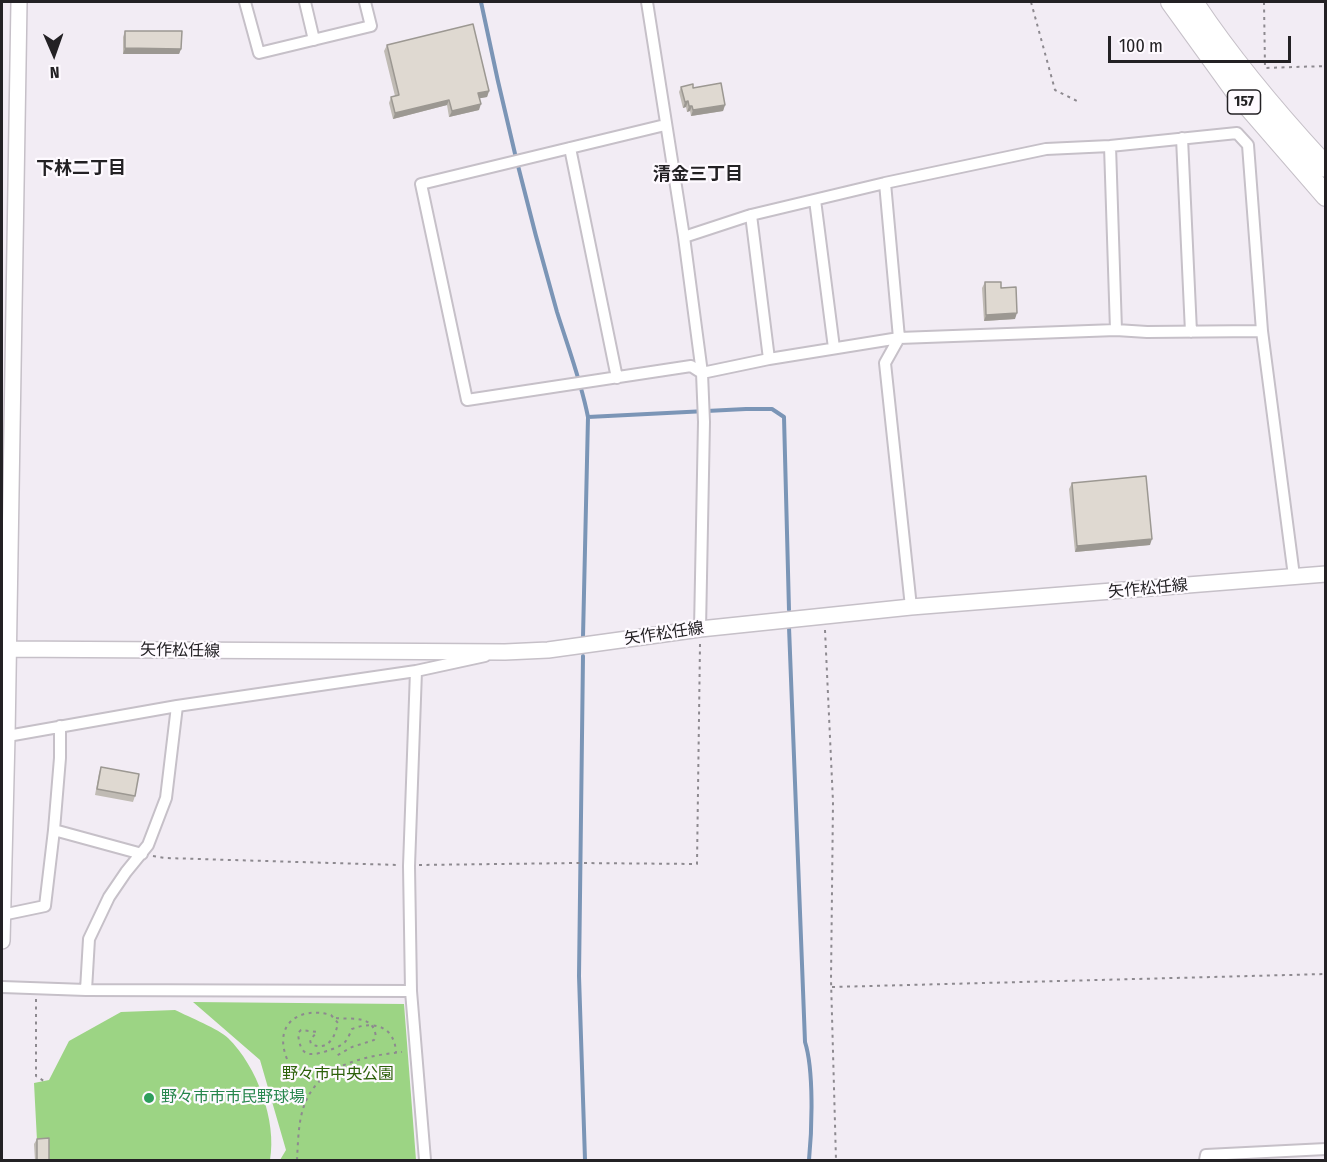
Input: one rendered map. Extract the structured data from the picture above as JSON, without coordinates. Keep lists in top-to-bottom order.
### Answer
{
  "streets": {
    "highway": ["157"],
    "main road": ["矢作松任線"]
  },
  "districts": ["下林二丁目", "清金三丁目"],
  "parks": ["野々市中央公園"],
  "places": ["野々市市市民野球場"],
  "scale_bar": "100 m",
  "north": "bottom"
}
